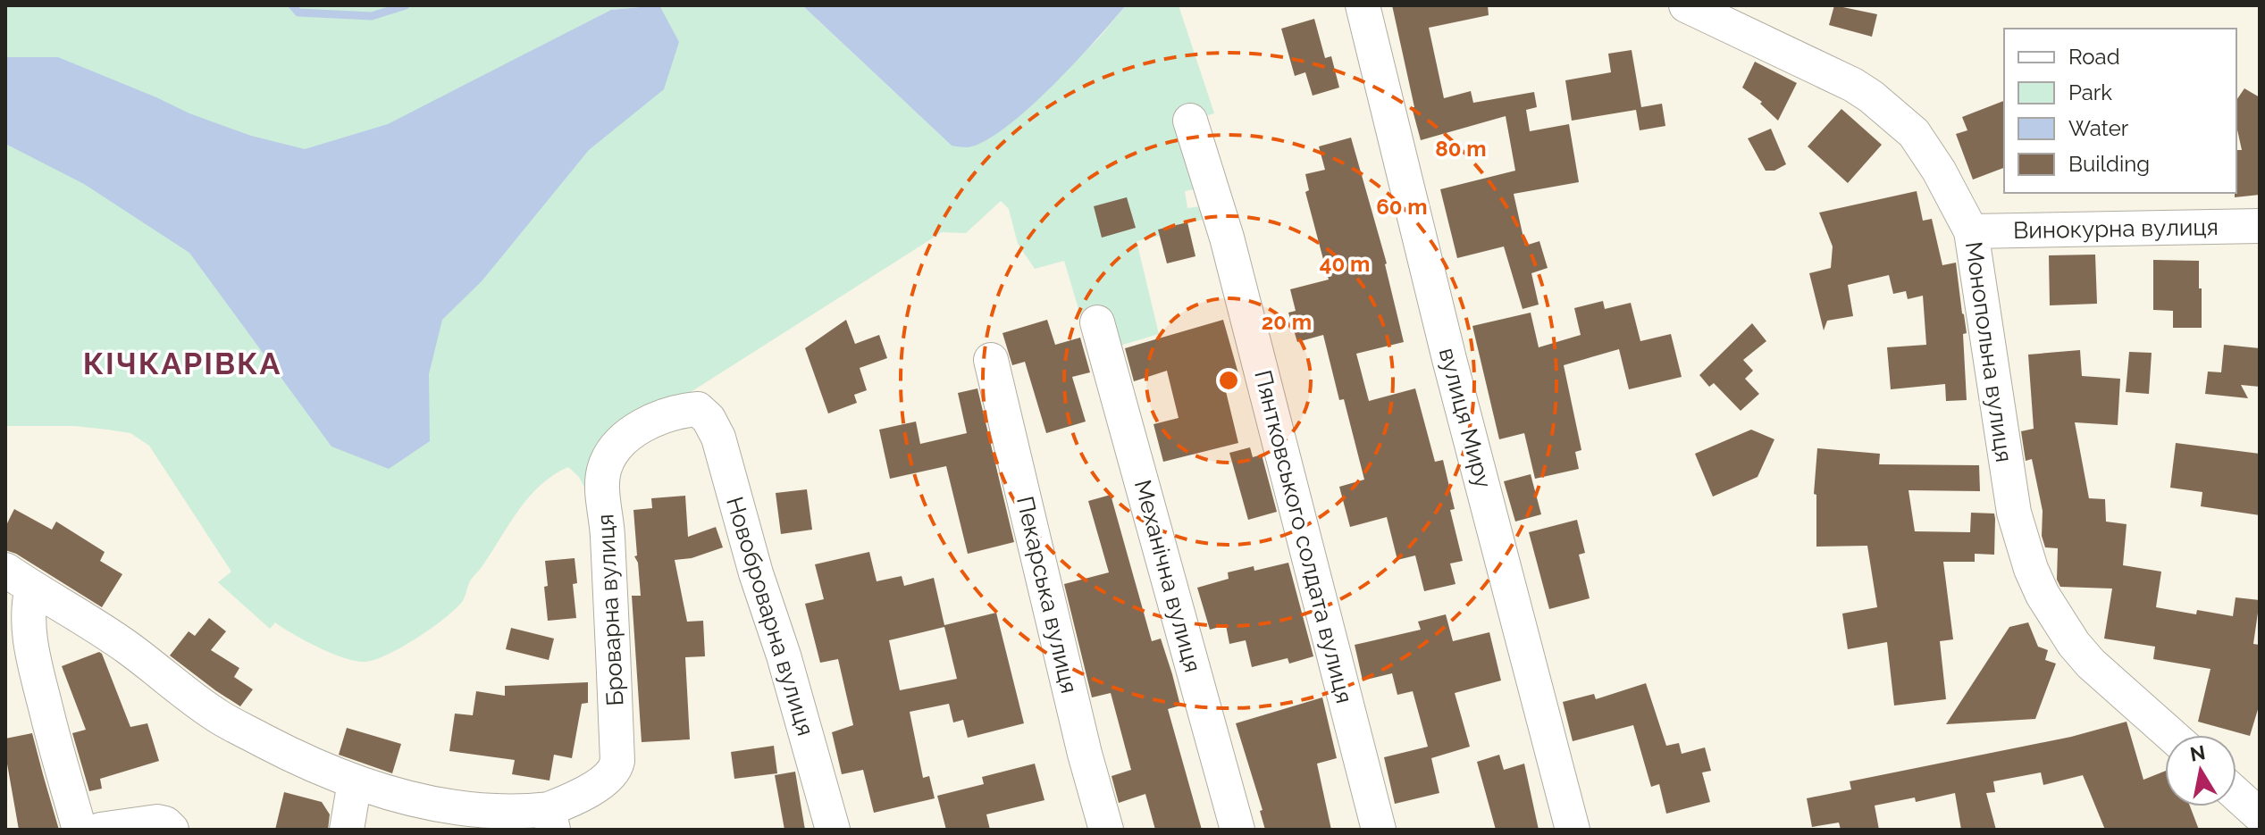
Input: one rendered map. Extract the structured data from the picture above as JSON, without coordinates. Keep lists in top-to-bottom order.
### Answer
{
  "streets": {
    "street": [
      "Винокурна вулиця",
      "Монопольна вулиця",
      "вулиця Миру",
      "Пянтковського солдата вулиця",
      "Механічна вулиця",
      "Пекарська вулиця",
      "Броварна вулиця",
      "Новоброварна вулиця"
    ]
  },
  "crossings": [
    ["Винокурна вулиця", "Монопольна вулиця"],
    ["Броварна вулиця", "Новоброварна вулиця"]
  ],
  "districts": ["КІЧКАРІВКА"],
  "legend": [
    "Road",
    "Park",
    "Water",
    "Building"
  ],
  "north": "top",
  "rings": [
    "80 m",
    "60 m",
    "40 m",
    "20 m"
  ]
}
